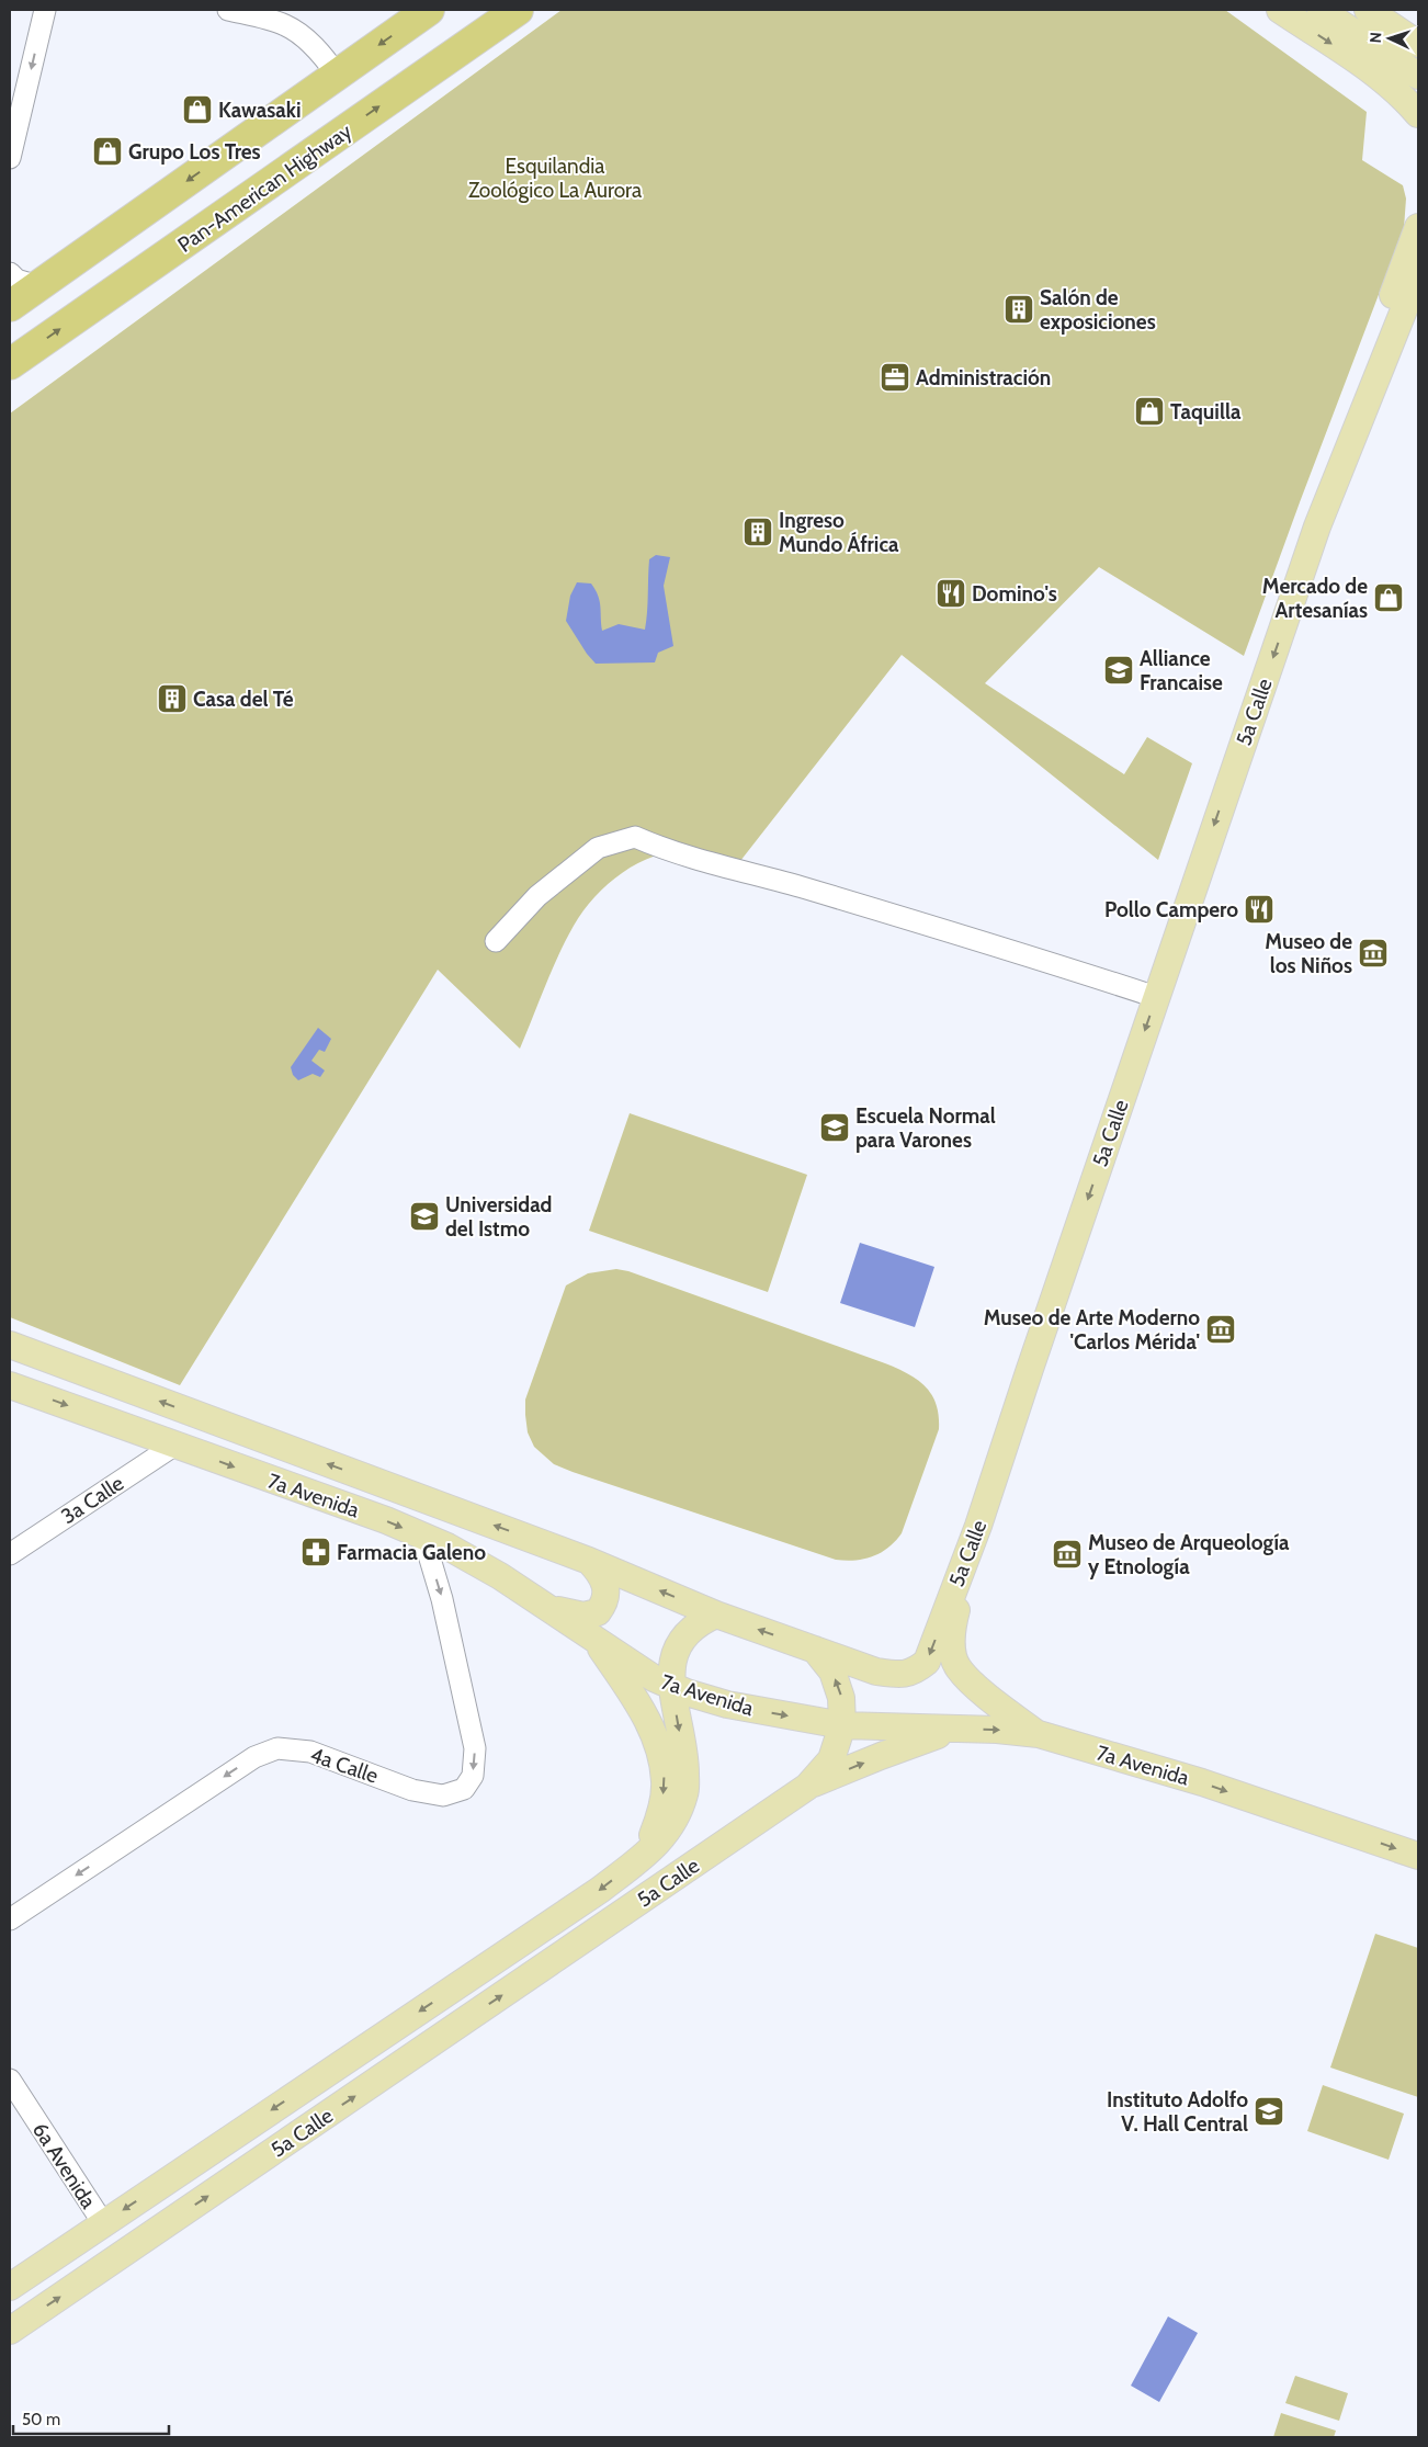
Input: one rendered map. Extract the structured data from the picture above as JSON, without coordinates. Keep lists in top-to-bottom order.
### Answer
{
  "streets": {
    "highway": ["Pan-American Highway"],
    "main road": ["5a Calle", "7a Avenida"],
    "street": ["3a Calle", "4a Calle", "6a Avenida"]
  },
  "crossings": [
    ["5a Calle", "7a Avenida"],
    ["5a Calle", "6a Avenida"],
    ["7a Avenida", "3a Calle"],
    ["7a Avenida", "4a Calle"]
  ],
  "parks": ["Esquilandia Zoológico La Aurora"],
  "places": {
    "shop": [
      "Kawasaki",
      "Grupo Los Tres",
      "Taquilla",
      "Mercado de Artesanías"
    ],
    "building": ["Salón de exposiciones", "Ingreso Mundo África", "Casa del Té"],
    "office": ["Administración"],
    "restaurant": ["Domino's", "Pollo Campero"],
    "school or university": [
      "Alliance Francaise",
      "Escuela Normal para Varones",
      "Universidad del Istmo",
      "Instituto Adolfo V. Hall Central"
    ],
    "museum": ["Museo de los Niños", "Museo de Arte Moderno 'Carlos Mérida'", "Museo de Arqueología y Etnología"],
    "pharmacy": ["Farmacia Galeno"]
  },
  "scale_bar": "50 m",
  "north": "left"
}
